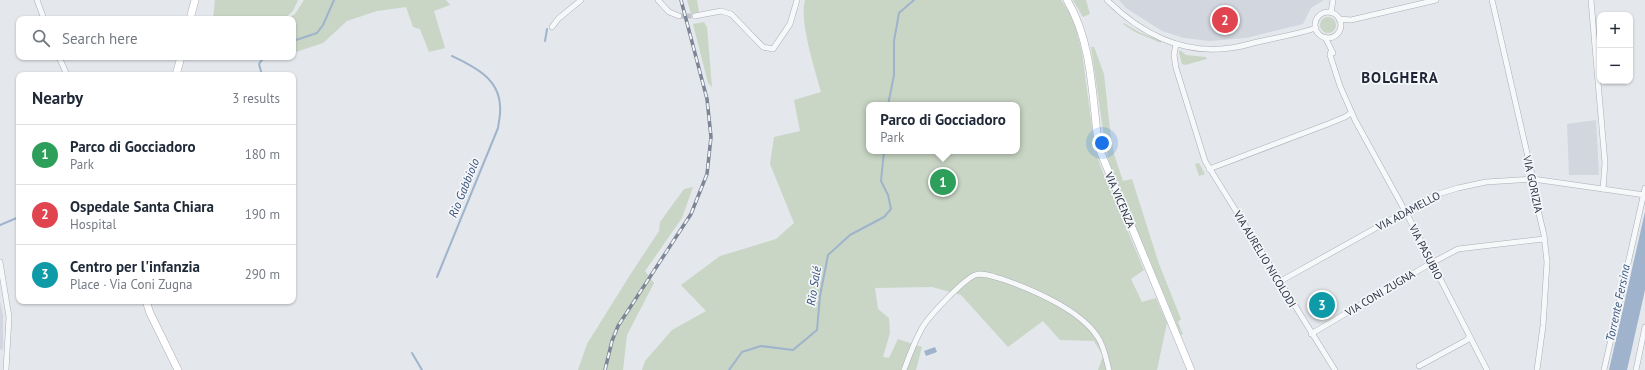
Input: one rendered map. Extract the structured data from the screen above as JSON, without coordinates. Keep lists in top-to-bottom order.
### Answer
{
  "streets": {
    "main road": ["VIA VICENZA"],
    "street": [
      "VIA GORIZIA",
      "VIA ADAMELLO",
      "VIA PASUBIO",
      "VIA AURELIO NICOLODI",
      "VIA CONI ZUGNA"
    ]
  },
  "crossings": [
    ["VIA GORIZIA", "VIA ADAMELLO"],
    ["VIA GORIZIA", "VIA CONI ZUGNA"],
    ["VIA ADAMELLO", "VIA PASUBIO"],
    ["VIA ADAMELLO", "VIA AURELIO NICOLODI"],
    ["VIA PASUBIO", "VIA CONI ZUGNA"],
    ["VIA AURELIO NICOLODI", "VIA CONI ZUGNA"]
  ],
  "districts": ["BOLGHERA"],
  "water": ["Rio Gabbiolo", "Rio Salé", "Torrente Fersina"],
  "page": {
    "pins": ["2", "1", "3"],
    "map_buttons": ["+", "−"],
    "search": "Search here",
    "heading": ["Nearby", "3 results"],
    "popup": ["Parco di Gocciadoro", "Park"],
    "list": [
      {
        "mark": "1",
        "name": "Parco di Gocciadoro",
        "note": "Park",
        "value": "180 m"
      },
      {
        "mark": "2",
        "name": "Ospedale Santa Chiara",
        "note": "Hospital",
        "value": "190 m"
      },
      {
        "mark": "3",
        "name": "Centro per l'infanzia",
        "note": "Place · Via Coni Zugna",
        "value": "290 m"
      }
    ]
  }
}
